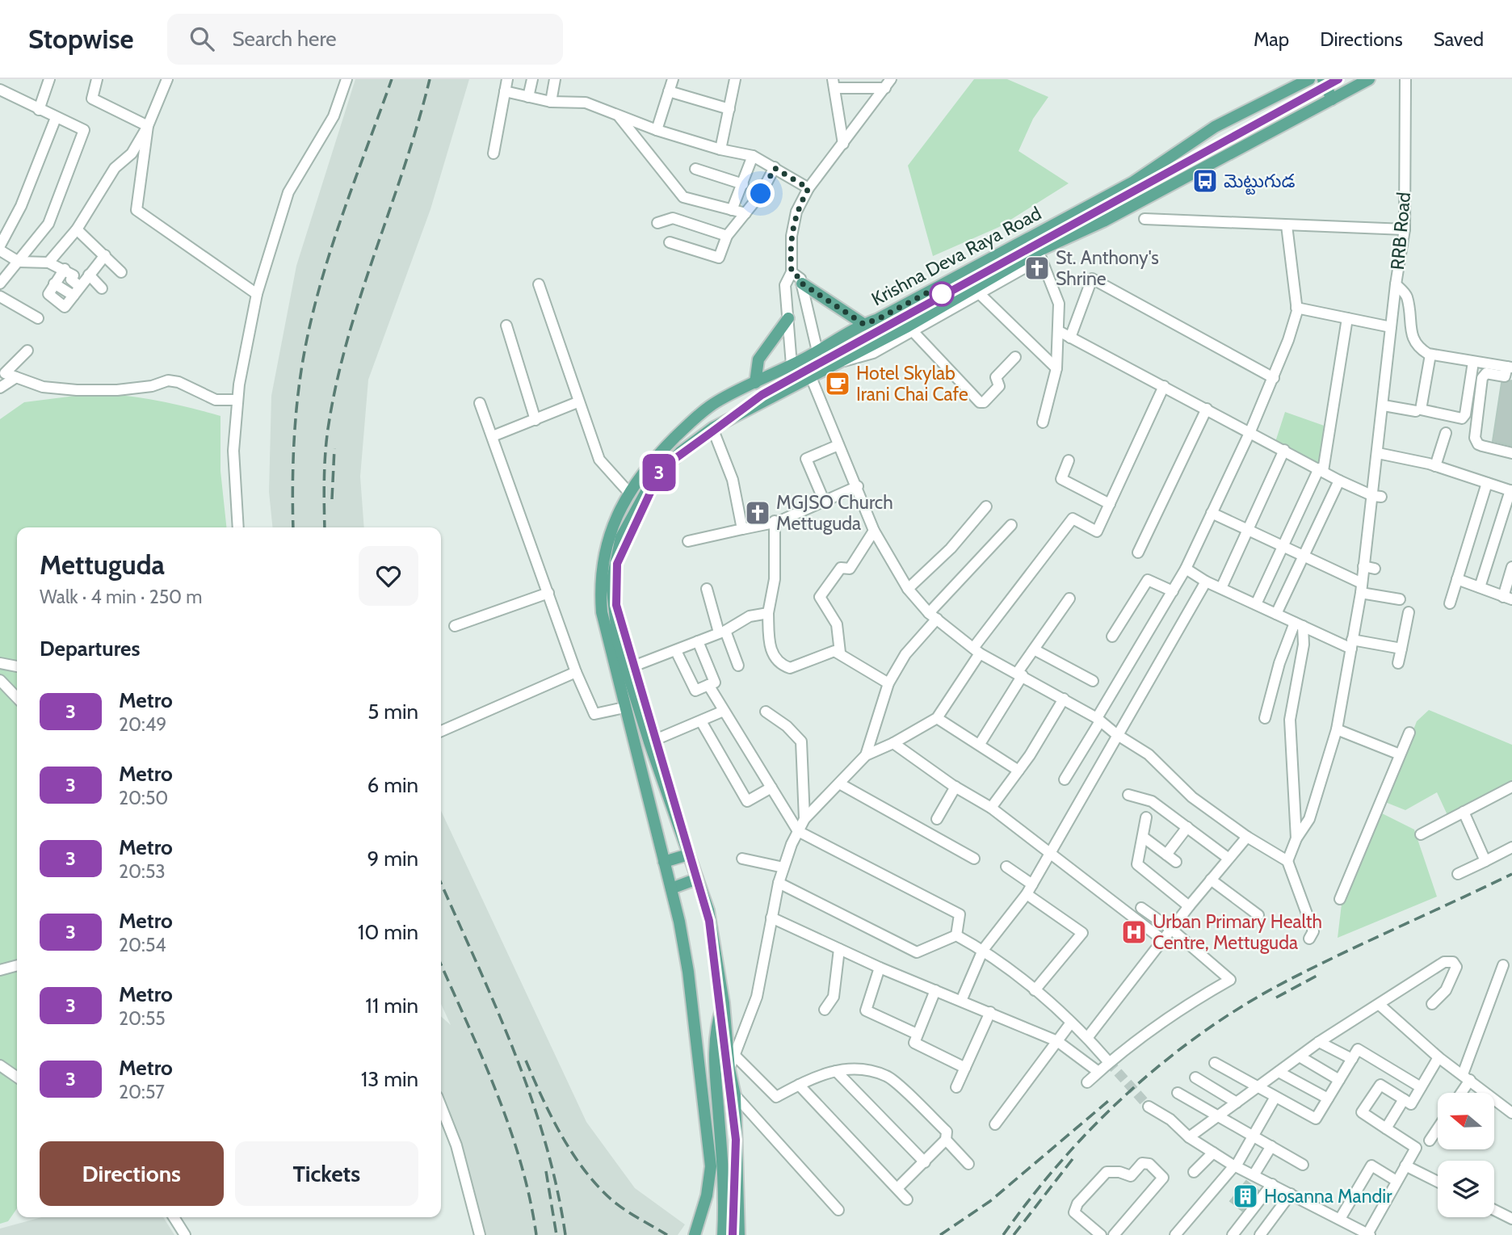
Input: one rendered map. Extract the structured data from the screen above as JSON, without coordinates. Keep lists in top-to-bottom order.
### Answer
{
  "streets": {
    "main road": ["Krishna Deva Raya Road"],
    "street": ["RRB Road"]
  },
  "places": {
    "bus stop": ["మెట్టుగుడ"],
    "church": ["St. Anthony's Shrine", "MGJSO Church Mettuguda"],
    "cafe": ["Hotel Skylab Irani Chai Cafe"],
    "hospital": ["Urban Primary Health Centre, Mettuguda"],
    "building": ["Hosanna Mandir"]
  },
  "lines": ["metro line 3"],
  "north": "left",
  "page": {
    "header": "Stopwise",
    "search": "Search here",
    "nav": ["Map", "Directions", "Saved"],
    "on_map": "3",
    "heading": [
      ["Mettuguda", "Walk · 4 min · 250 m"],
      "Departures"
    ],
    "list": [
      {
        "mark": "3",
        "name": "Metro",
        "note": "20:49",
        "value": "5 min"
      },
      {
        "mark": "3",
        "name": "Metro",
        "note": "20:50",
        "value": "6 min"
      },
      {
        "mark": "3",
        "name": "Metro",
        "note": "20:53",
        "value": "9 min"
      },
      {
        "mark": "3",
        "name": "Metro",
        "note": "20:54",
        "value": "10 min"
      },
      {
        "mark": "3",
        "name": "Metro",
        "note": "20:55",
        "value": "11 min"
      },
      {
        "mark": "3",
        "name": "Metro",
        "note": "20:57",
        "value": "13 min"
      }
    ],
    "buttons": ["Directions", "Tickets"]
  }
}
